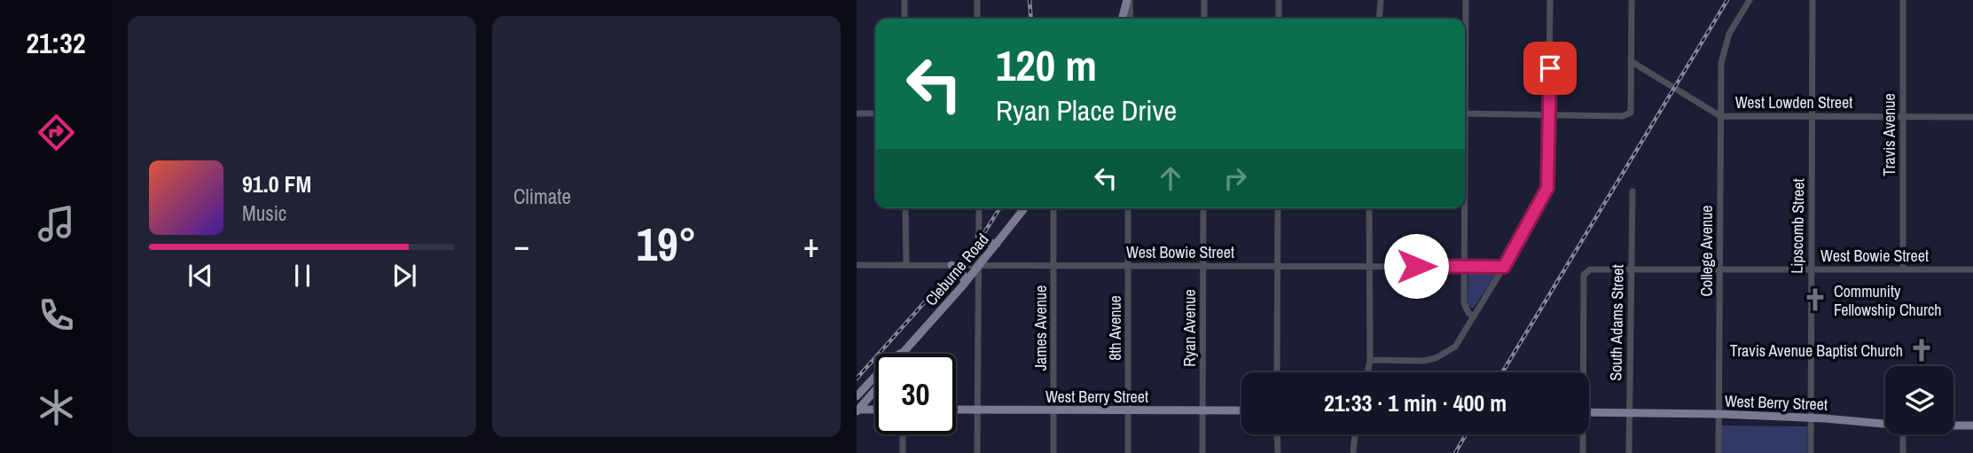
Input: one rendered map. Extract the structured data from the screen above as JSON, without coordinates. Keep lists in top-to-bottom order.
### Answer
{
  "streets": {
    "main road": ["Cleburne Road", "West Berry Street"],
    "street": [
      "West Lowden Street",
      "Travis Avenue",
      "Lipscomb Street",
      "College Avenue",
      "West Bowie Street",
      "South Adams Street",
      "James Avenue",
      "8th Avenue",
      "Ryan Avenue"
    ]
  },
  "crossings": [
    ["West Lowden Street", "Travis Avenue"],
    ["West Lowden Street", "Lipscomb Street"],
    ["West Lowden Street", "College Avenue"],
    ["Travis Avenue", "West Bowie Street"],
    ["Lipscomb Street", "West Bowie Street"],
    ["Lipscomb Street", "West Berry Street"],
    ["College Avenue", "West Bowie Street"],
    ["College Avenue", "West Berry Street"],
    ["West Bowie Street", "Cleburne Road"],
    ["West Bowie Street", "South Adams Street"],
    ["West Bowie Street", "James Avenue"],
    ["West Bowie Street", "8th Avenue"],
    ["West Bowie Street", "Ryan Avenue"],
    ["South Adams Street", "West Berry Street"],
    ["James Avenue", "West Berry Street"],
    ["8th Avenue", "West Berry Street"],
    ["Ryan Avenue", "West Berry Street"]
  ],
  "places": {
    "church": ["Community Fellowship Church", "Travis Avenue Baptist Church"]
  },
  "page": {
    "tabs": "21:32",
    "tile": "Climate",
    "turn": ["120 m", "Ryan Place Drive"],
    "song": ["91.0 FM", "Music"],
    "heat": ["−", "19°", "+"],
    "limit": "30",
    "trip": "21:33 · 1 min · 400 m"
  }
}
